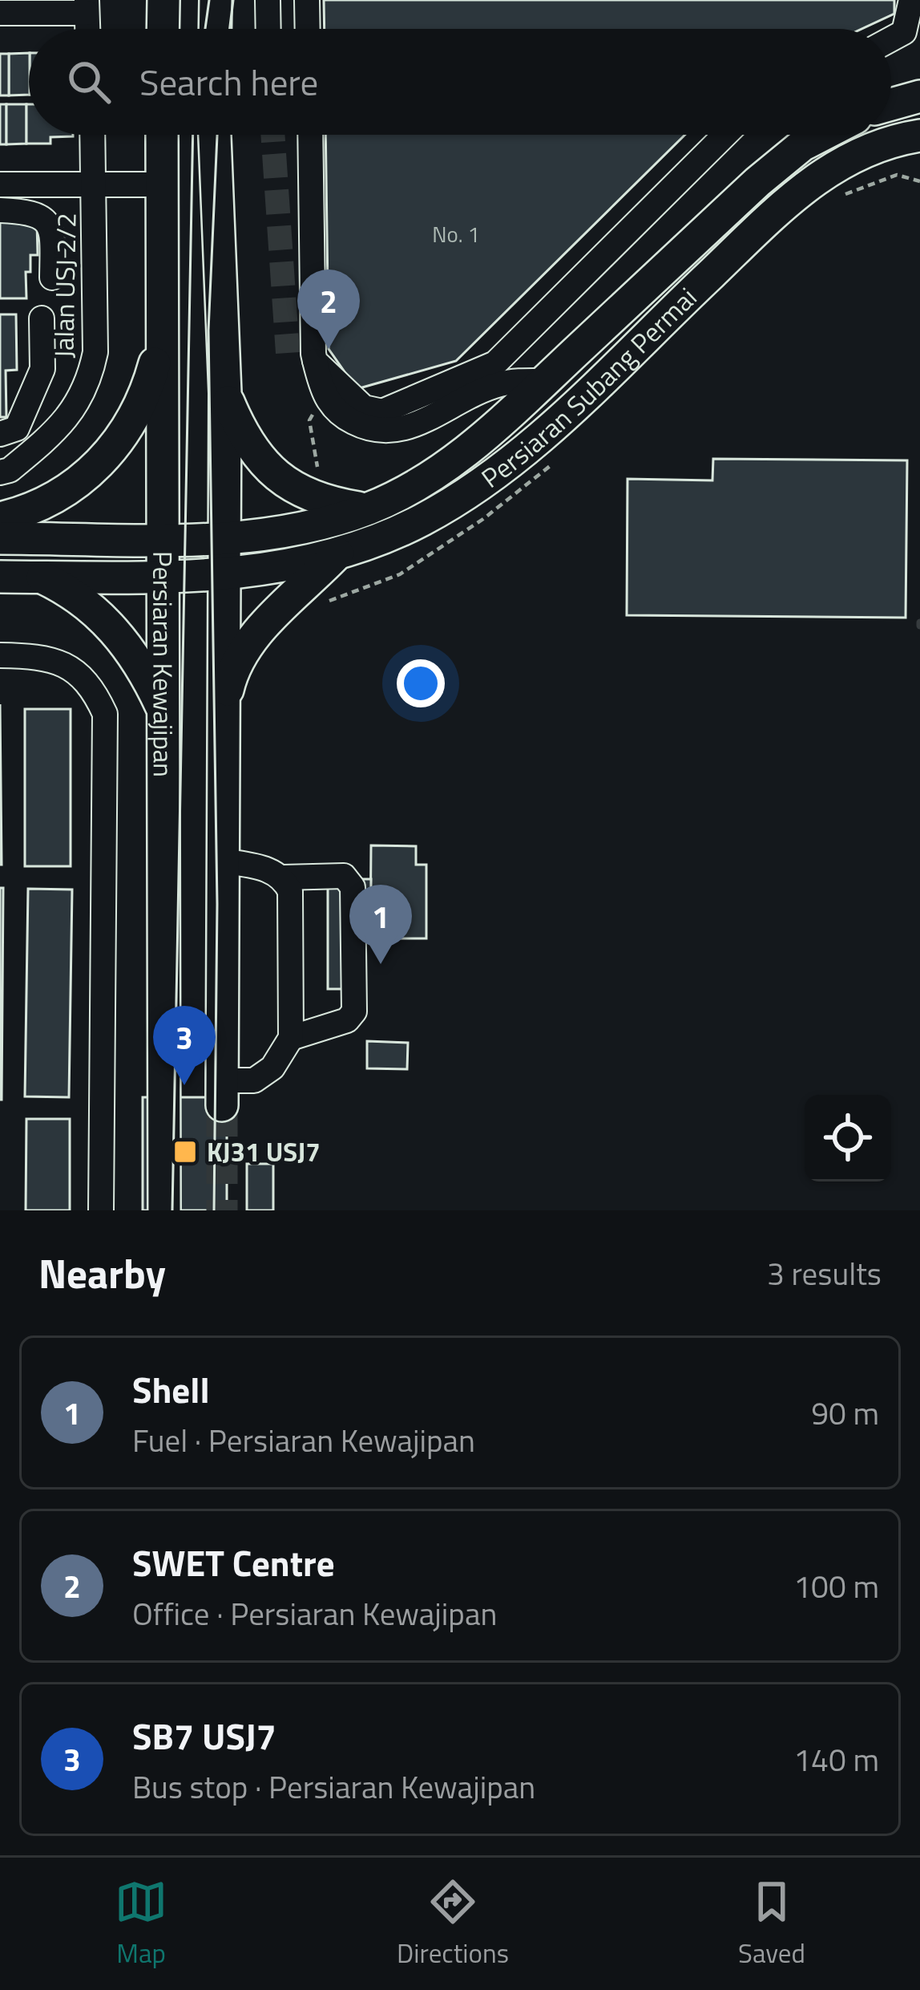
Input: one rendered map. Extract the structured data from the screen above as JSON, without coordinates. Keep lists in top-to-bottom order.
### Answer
{
  "streets": {
    "main road": ["Persiaran Subang Permai", "Persiaran Kewajipan"],
    "street": ["Jalan USJ 2/2"]
  },
  "crossings": [
    ["Persiaran Subang Permai", "Persiaran Kewajipan"]
  ],
  "places": {
    "transit": ["KJ31 USJ7"]
  },
  "house_numbers": ["No. 1"],
  "page": {
    "search": "Search here",
    "pins": ["2", "1", "3"],
    "heading": ["Nearby", "3 results"],
    "list": [
      {
        "mark": "1",
        "name": "Shell",
        "note": "Fuel · Persiaran Kewajipan",
        "value": "90 m"
      },
      {
        "mark": "2",
        "name": "SWET Centre",
        "note": "Office · Persiaran Kewajipan",
        "value": "100 m"
      },
      {
        "mark": "3",
        "name": "SB7 USJ7",
        "note": "Bus stop · Persiaran Kewajipan",
        "value": "140 m"
      }
    ],
    "nav": ["Map", "Directions", "Saved"]
  }
}
